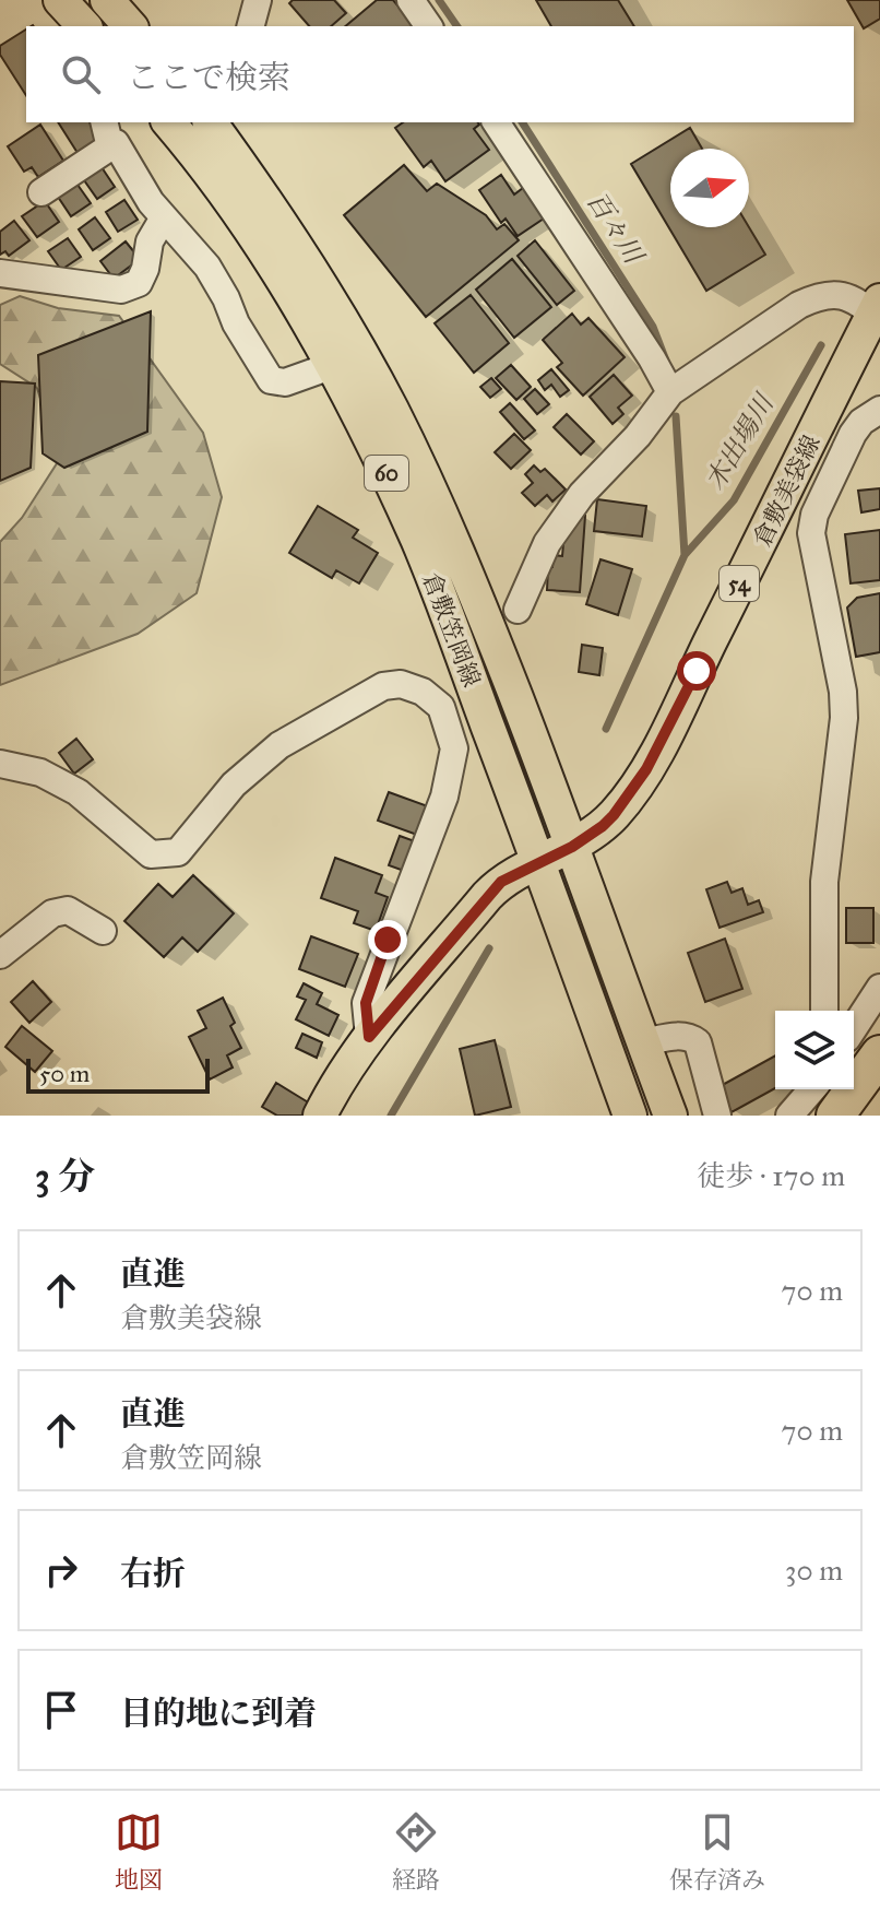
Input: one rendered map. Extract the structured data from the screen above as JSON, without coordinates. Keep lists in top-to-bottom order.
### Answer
{
  "streets": {
    "main road": [
      "60",
      "倉敷美袋線",
      "54",
      "倉敷笠岡線"
    ]
  },
  "crossings": [
    ["倉敷美袋線", "倉敷笠岡線"]
  ],
  "water": ["百々川", "木出場川"],
  "scale_bar": "50 m",
  "north": "right",
  "page": {
    "search": "ここで検索",
    "scale": "50 m",
    "heading": ["3 分", "徒歩 · 170 m"],
    "list": [
      ["直進", "倉敷美袋線", "70 m"],
      ["直進", "倉敷笠岡線", "70 m"],
      ["右折", "30 m"],
      "目的地に到着"
    ],
    "nav": ["地図", "経路", "保存済み"]
  }
}
